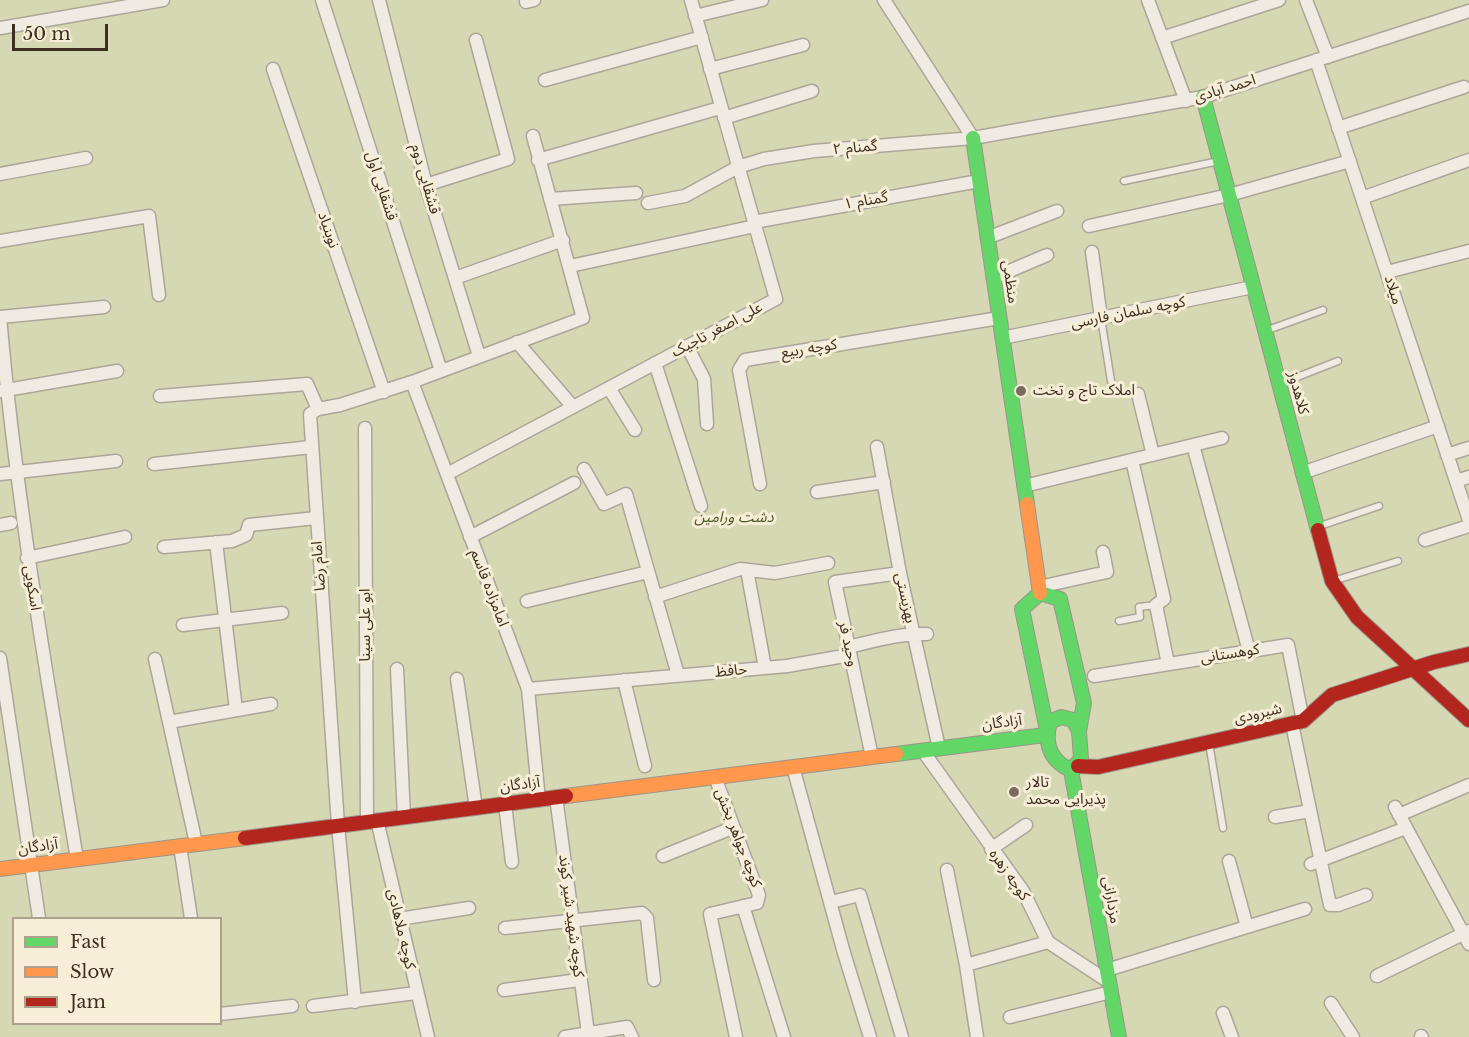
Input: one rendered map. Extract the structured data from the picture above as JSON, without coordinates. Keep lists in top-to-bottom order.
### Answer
{
  "streets": {
    "main road": [
      "منظمی",
      "کلاهدوز",
      "شیرودی",
      "آزادگان",
      "مزدارانی"
    ],
    "street": [
      "احمد آبادی",
      "گمنام ۲",
      "قشقایی دوم",
      "قشقایی اول",
      "گمنام ۱",
      "نوبنیاد",
      "میلاد",
      "کوچه سلمان فارسی",
      "علی اصغر تاجیک",
      "کوچه ربیع",
      "امام رضا",
      "اسکویی",
      "امامزاده قاسم",
      "بهزیستی",
      "ابو علی سینا",
      "وحید فر",
      "کوهستانی",
      "حافظ",
      "کوچه جواهر بخش",
      "کوچه زهره",
      "کوچه شهید شیر کوند",
      "کوچه ملاهادی"
    ]
  },
  "crossings": [
    ["احمد آبادی", "گمنام ۲"],
    ["احمد آبادی", "منظمی"],
    ["احمد آبادی", "میلاد"],
    ["احمد آبادی", "کلاهدوز"],
    ["گمنام ۲", "منظمی"],
    ["گمنام ۲", "علی اصغر تاجیک"],
    ["گمنام ۱", "منظمی"],
    ["گمنام ۱", "علی اصغر تاجیک"],
    ["منظمی", "کوچه سلمان فارسی"],
    ["منظمی", "کوچه ربیع"],
    ["کوچه سلمان فارسی", "کلاهدوز"],
    ["علی اصغر تاجیک", "امامزاده قاسم"],
    ["کلاهدوز", "شیرودی"],
    ["امام رضا", "آزادگان"],
    ["اسکویی", "آزادگان"],
    ["امامزاده قاسم", "حافظ"],
    ["امامزاده قاسم", "آزادگان"],
    ["بهزیستی", "وحید فر"],
    ["بهزیستی", "حافظ"],
    ["بهزیستی", "آزادگان"],
    ["ابو علی سینا", "آزادگان"],
    ["ابو علی سینا", "کوچه ملاهادی"],
    ["وحید فر", "حافظ"],
    ["وحید فر", "آزادگان"],
    ["کوهستانی", "شیرودی"],
    ["شیرودی", "آزادگان"],
    ["شیرودی", "مزدارانی"],
    ["آزادگان", "کوچه جواهر بخش"],
    ["آزادگان", "کوچه زهره"],
    ["آزادگان", "مزدارانی"],
    ["آزادگان", "کوچه شهید شیر کوند"],
    ["آزادگان", "کوچه ملاهادی"]
  ],
  "parks": ["دشت ورامین"],
  "places": ["املاک تاج و تخت", "تالار پذیرایی محمد"],
  "legend": ["Fast", "Slow", "Jam"],
  "scale_bar": "50 m"
}
